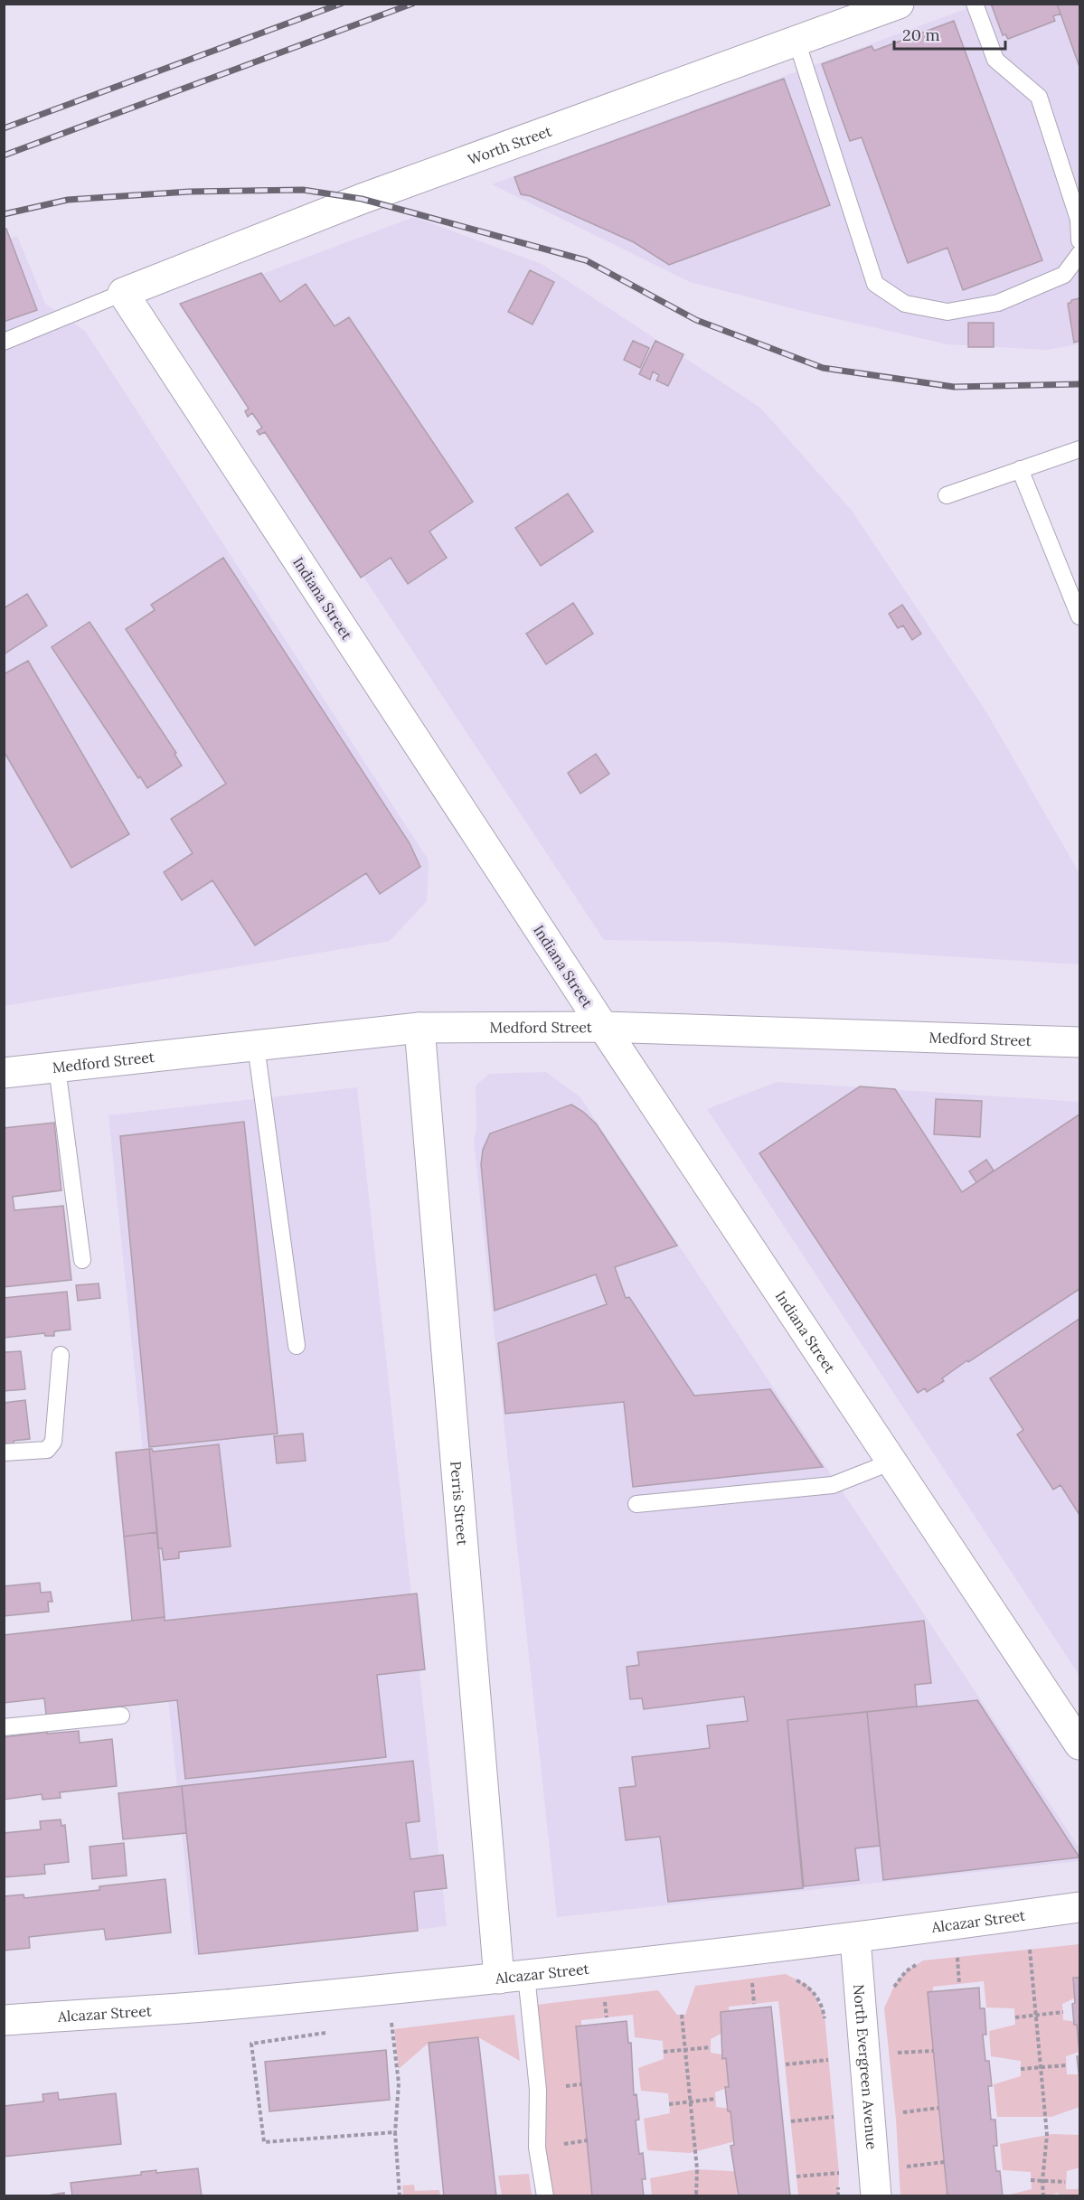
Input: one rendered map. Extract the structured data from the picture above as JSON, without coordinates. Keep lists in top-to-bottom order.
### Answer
{
  "streets": {
    "street": [
      "Worth Street",
      "Indiana Street",
      "Medford Street",
      "Perris Street",
      "Alcazar Street",
      "North Evergreen Avenue"
    ]
  },
  "crossings": [
    ["Worth Street", "Indiana Street"],
    ["Indiana Street", "Medford Street"],
    ["Medford Street", "Perris Street"],
    ["Perris Street", "Alcazar Street"],
    ["Alcazar Street", "North Evergreen Avenue"]
  ],
  "scale_bar": "20 m"
}
